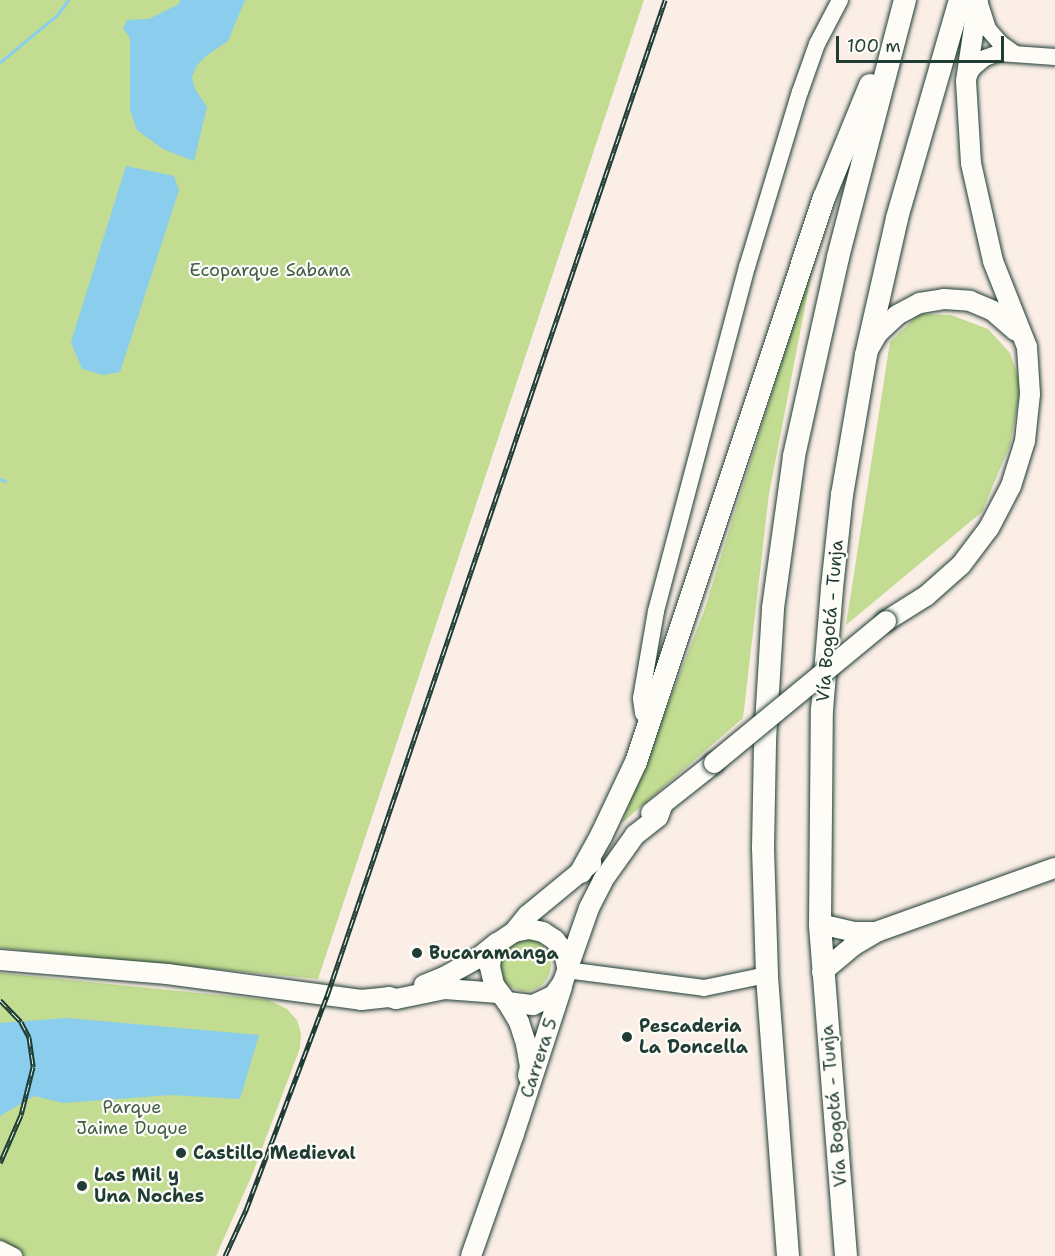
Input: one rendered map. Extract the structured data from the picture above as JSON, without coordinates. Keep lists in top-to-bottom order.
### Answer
{
  "streets": {
    "highway": ["Vía Bogotá - Tunja"],
    "main road": ["Carrera 5"]
  },
  "parks": ["Ecoparque Sabana", "Parque Jaime Duque"],
  "places": [
    "Bucaramanga",
    "Pescaderia La Doncella",
    "Castillo Medieval",
    "Las Mil y Una Noches"
  ],
  "scale_bar": "100 m"
}
